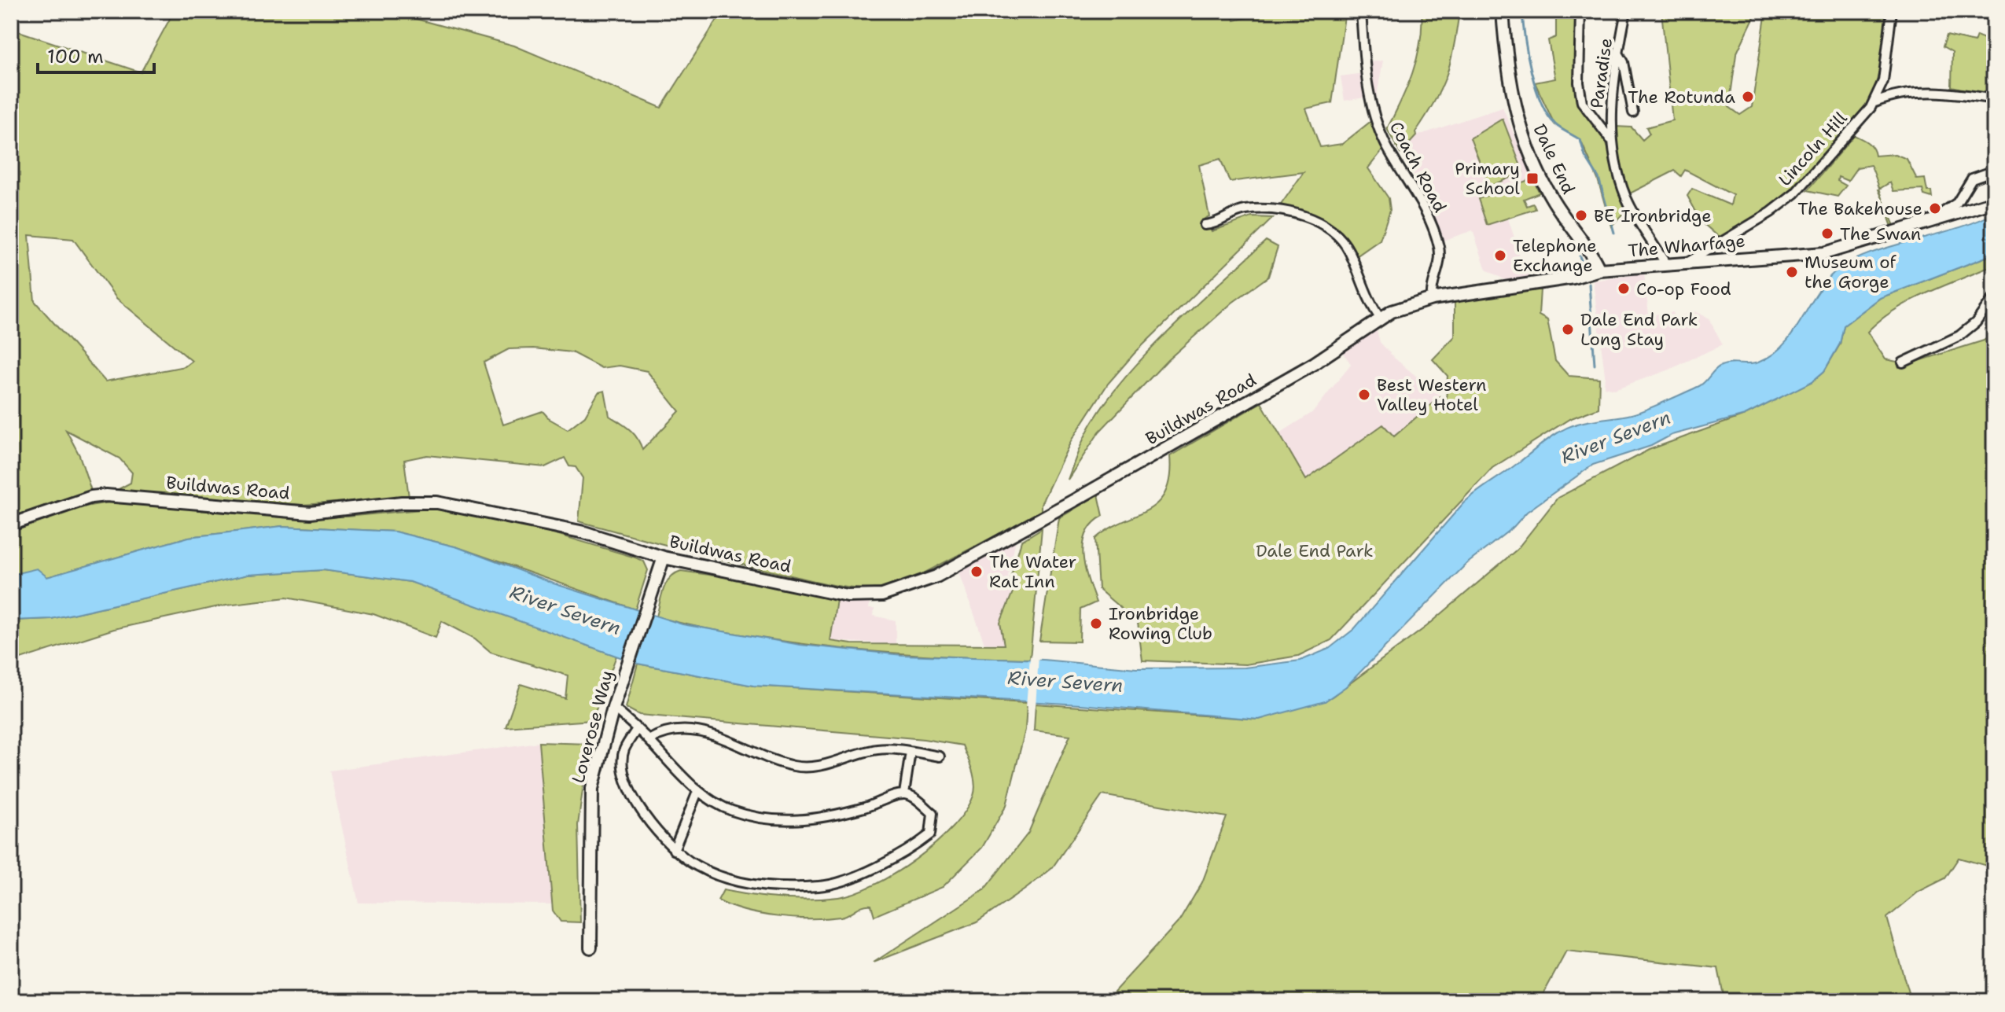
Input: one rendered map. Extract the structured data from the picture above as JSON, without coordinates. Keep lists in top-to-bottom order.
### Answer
{
  "streets": {
    "street": [
      "Paradise",
      "Lincoln Hill",
      "Dale End",
      "Coach Road",
      "The Wharfage",
      "Buildwas Road",
      "Loverose Way"
    ]
  },
  "crossings": [
    ["Paradise", "The Wharfage"],
    ["Lincoln Hill", "The Wharfage"],
    ["Dale End", "The Wharfage"],
    ["Coach Road", "The Wharfage"],
    ["The Wharfage", "Buildwas Road"],
    ["Buildwas Road", "Loverose Way"]
  ],
  "water": ["River Severn"],
  "parks": ["Dale End Park"],
  "places": {
    "other": [
      "The Rotunda",
      "The Bakehouse",
      "BE Ironbridge",
      "The Swan",
      "Telephone Exchange",
      "Museum of the Gorge",
      "Co-op Food",
      "Dale End Park Long Stay",
      "Best Western Valley Hotel",
      "The Water Rat Inn",
      "Ironbridge Rowing Club"
    ],
    "transit": ["Primary School"]
  },
  "scale_bar": "100 m"
}
